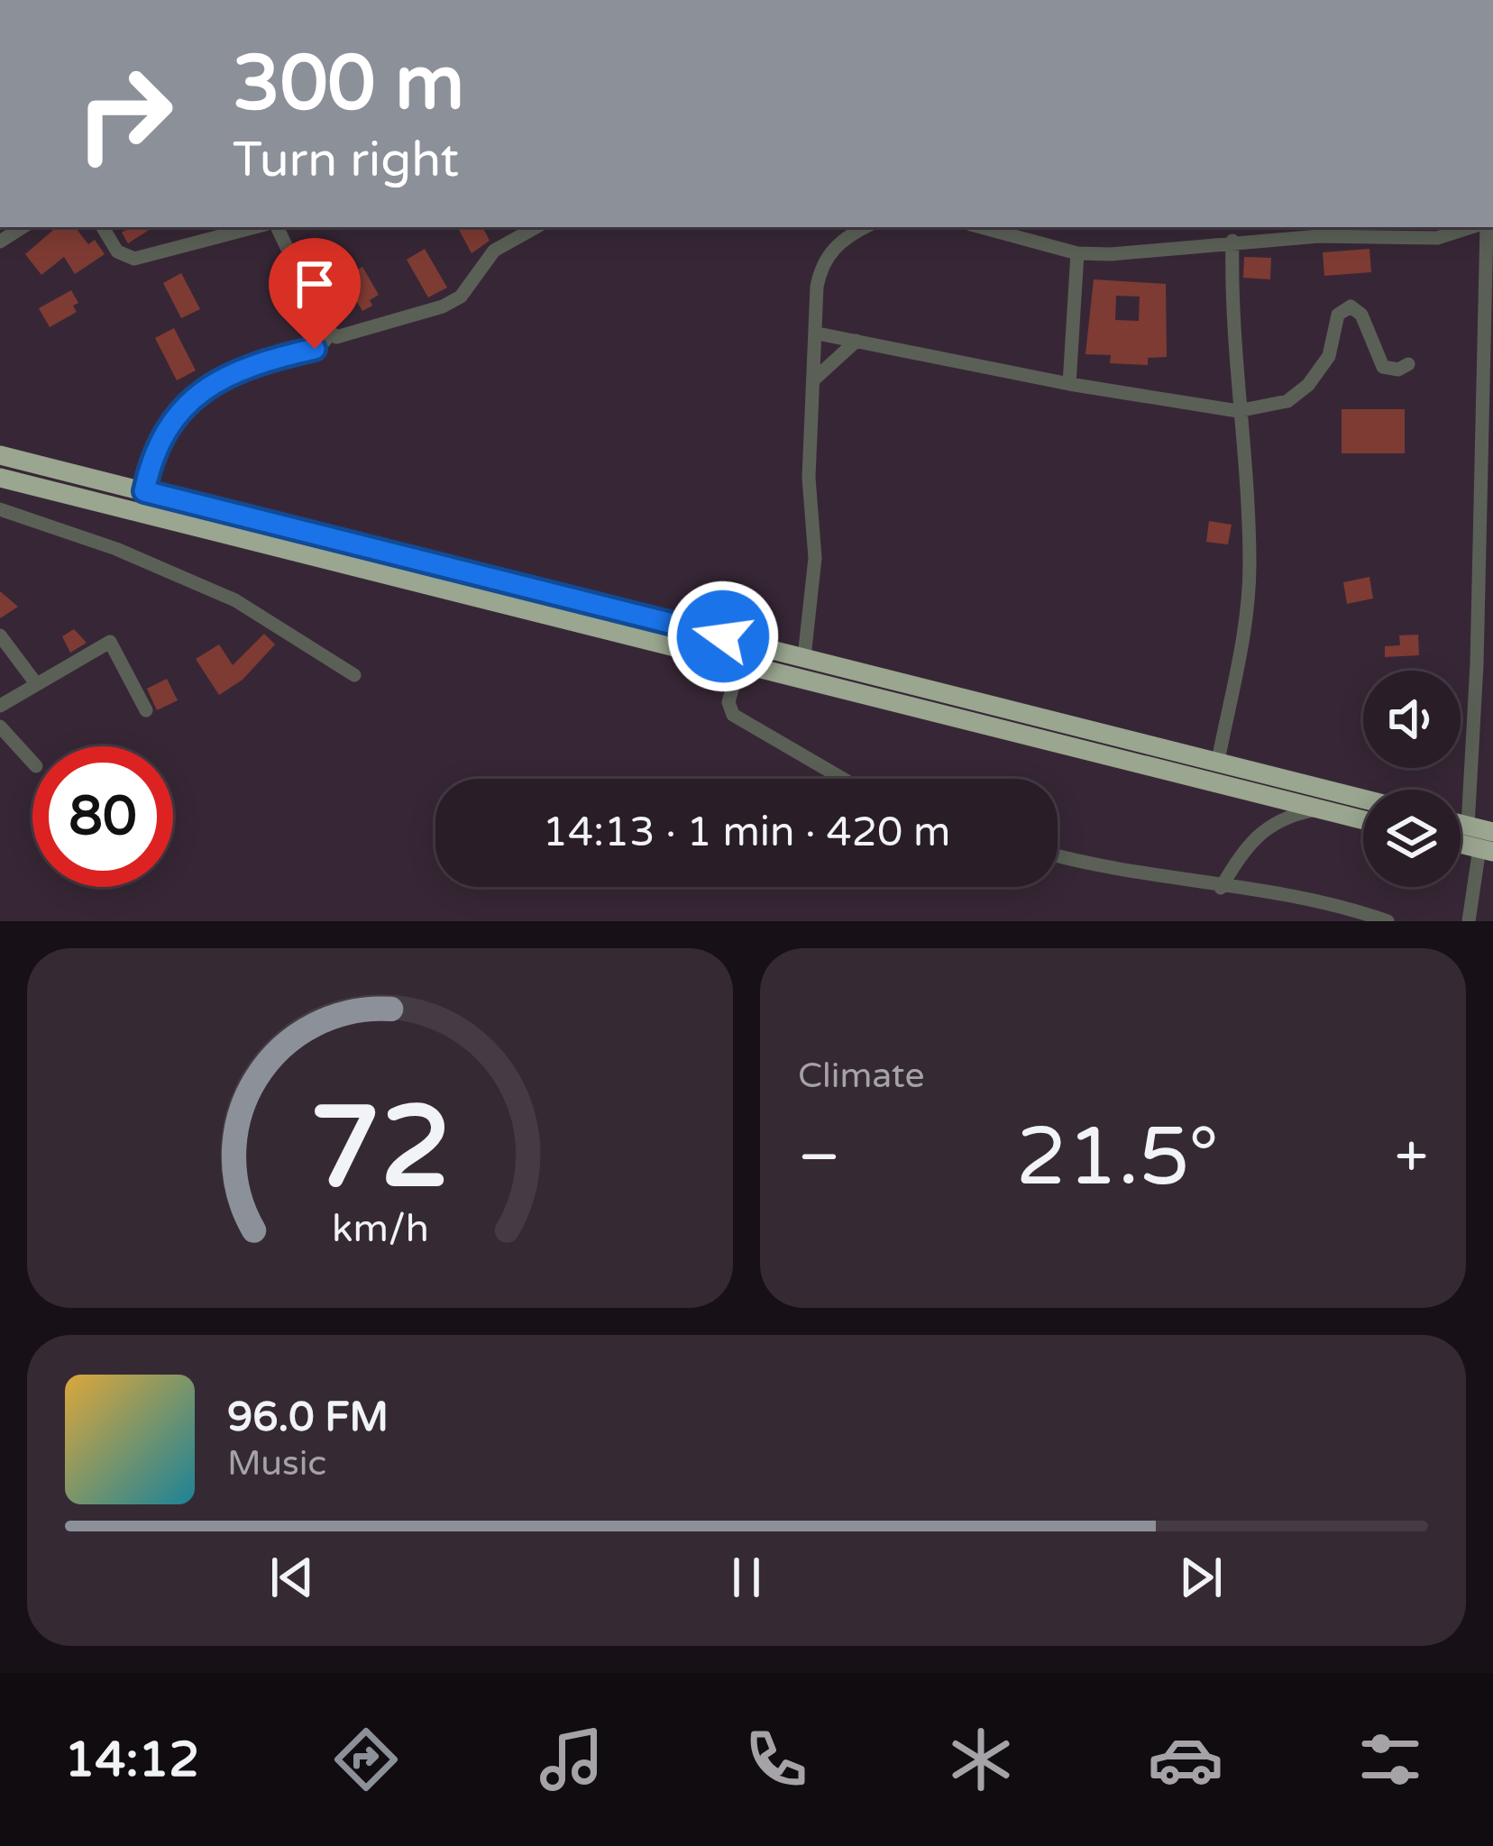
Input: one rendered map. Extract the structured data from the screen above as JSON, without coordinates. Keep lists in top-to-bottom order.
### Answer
{
  "page": {
    "turn": ["300 m", "Turn right"],
    "limit": "80",
    "trip": "14:13 · 1 min · 420 m",
    "tile": "Climate",
    "heat": ["−", "21.5°", "+"],
    "song": ["96.0 FM", "Music"],
    "tabs": "14:12",
    "gauge": ["72", "km/h"]
  }
}
